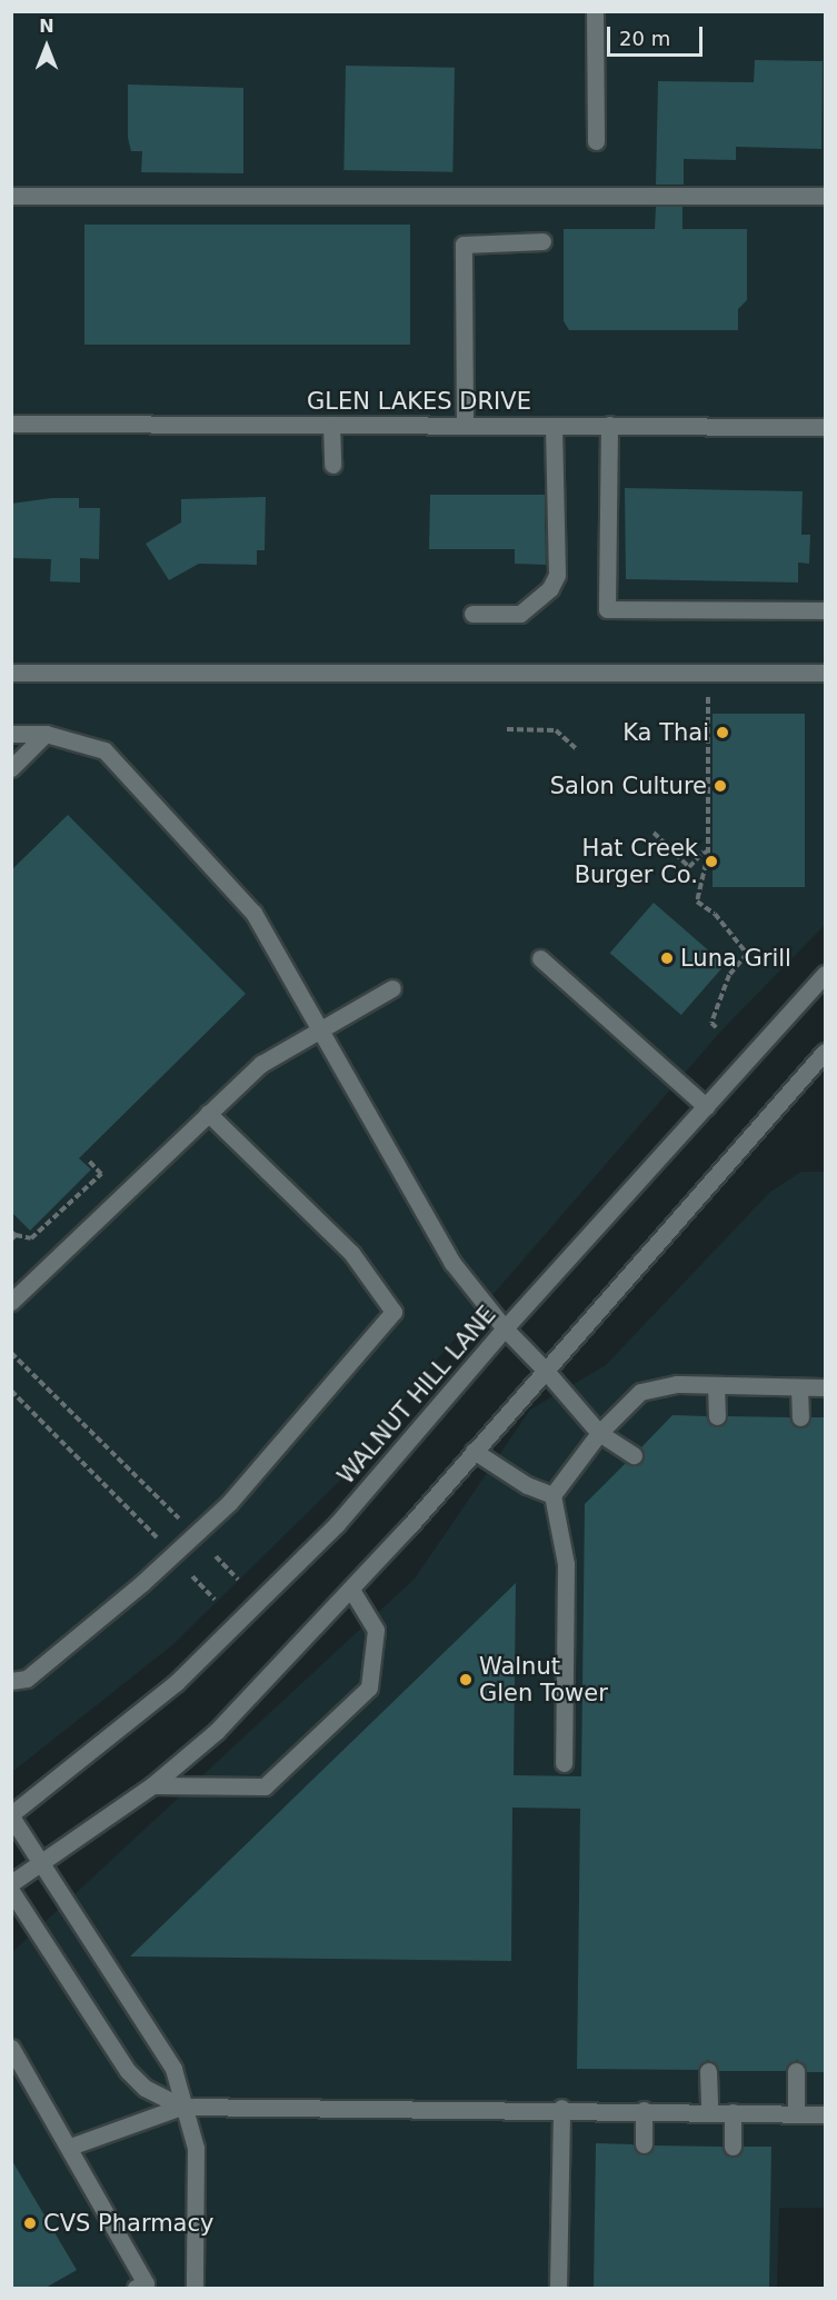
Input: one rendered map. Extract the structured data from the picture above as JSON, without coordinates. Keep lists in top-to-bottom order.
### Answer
{
  "streets": {
    "main road": ["GLEN LAKES DRIVE", "WALNUT HILL LANE"]
  },
  "places": [
    "Ka Thai",
    "Salon Culture",
    "Hat Creek Burger Co.",
    "Luna Grill",
    "Walnut Glen Tower",
    "CVS Pharmacy"
  ],
  "scale_bar": "20 m",
  "north": "top"
}
